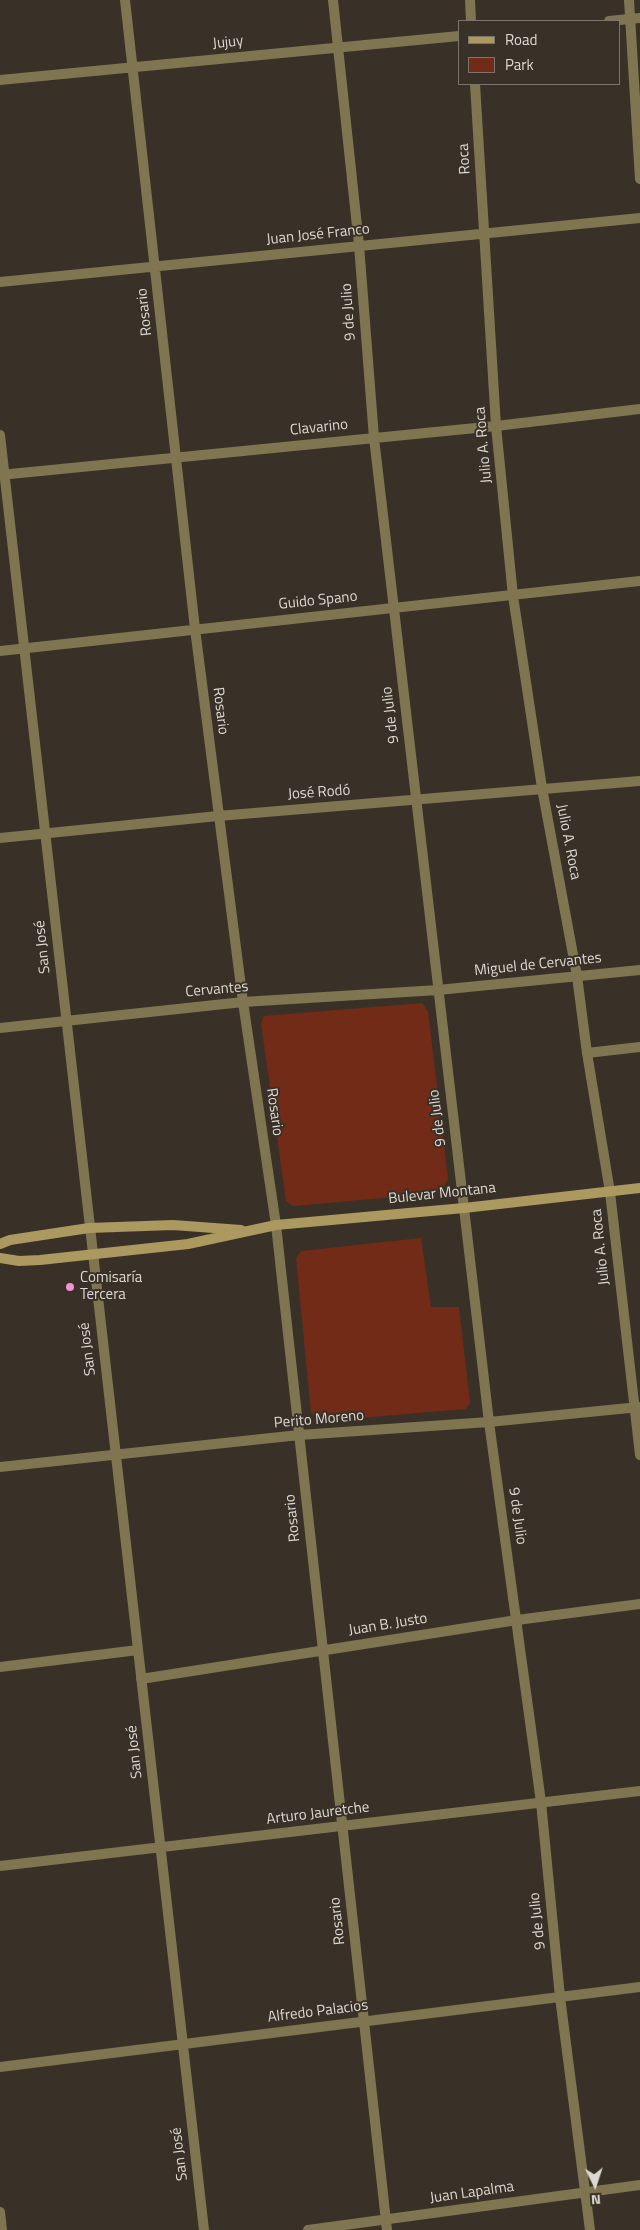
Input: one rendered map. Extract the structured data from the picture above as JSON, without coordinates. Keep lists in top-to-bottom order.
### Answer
{
  "streets": {
    "main road": ["Bulevar Montana"],
    "street": [
      "Jujuy",
      "Roca",
      "Juan José Franco",
      "Rosario",
      "9 de Julio",
      "Clavarino",
      "Julio A. Roca",
      "Guido Spano",
      "José Rodó",
      "San José",
      "Miguel de Cervantes",
      "Cervantes",
      "Perito Moreno",
      "Juan B. Justo",
      "Arturo Jauretche",
      "Alfredo Palacios",
      "Juan Lapalma"
    ]
  },
  "crossings": [
    ["Jujuy", "Rosario"],
    ["Jujuy", "9 de Julio"],
    ["Roca", "Juan José Franco"],
    ["Roca", "Julio A. Roca"],
    ["Juan José Franco", "Rosario"],
    ["Juan José Franco", "9 de Julio"],
    ["Juan José Franco", "Julio A. Roca"],
    ["Rosario", "Clavarino"],
    ["Rosario", "Guido Spano"],
    ["Rosario", "José Rodó"],
    ["Rosario", "Cervantes"],
    ["Rosario", "Bulevar Montana"],
    ["Rosario", "Perito Moreno"],
    ["Rosario", "Juan B. Justo"],
    ["Rosario", "Arturo Jauretche"],
    ["Rosario", "Alfredo Palacios"],
    ["Rosario", "Juan Lapalma"],
    ["9 de Julio", "Clavarino"],
    ["9 de Julio", "Guido Spano"],
    ["9 de Julio", "José Rodó"],
    ["9 de Julio", "Miguel de Cervantes"],
    ["9 de Julio", "Cervantes"],
    ["9 de Julio", "Bulevar Montana"],
    ["9 de Julio", "Perito Moreno"],
    ["9 de Julio", "Juan B. Justo"],
    ["9 de Julio", "Arturo Jauretche"],
    ["9 de Julio", "Alfredo Palacios"],
    ["9 de Julio", "Juan Lapalma"],
    ["Clavarino", "Julio A. Roca"],
    ["Clavarino", "San José"],
    ["Julio A. Roca", "Guido Spano"],
    ["Julio A. Roca", "José Rodó"],
    ["Julio A. Roca", "Miguel de Cervantes"],
    ["Julio A. Roca", "Bulevar Montana"],
    ["Julio A. Roca", "Perito Moreno"],
    ["Guido Spano", "San José"],
    ["José Rodó", "San José"],
    ["San José", "Cervantes"],
    ["San José", "Bulevar Montana"],
    ["San José", "Perito Moreno"],
    ["San José", "Juan B. Justo"],
    ["San José", "Arturo Jauretche"],
    ["San José", "Alfredo Palacios"],
    ["Miguel de Cervantes", "Cervantes"]
  ],
  "places": ["Comisaría Tercera"],
  "legend": ["Road", "Park"],
  "north": "bottom"
}
